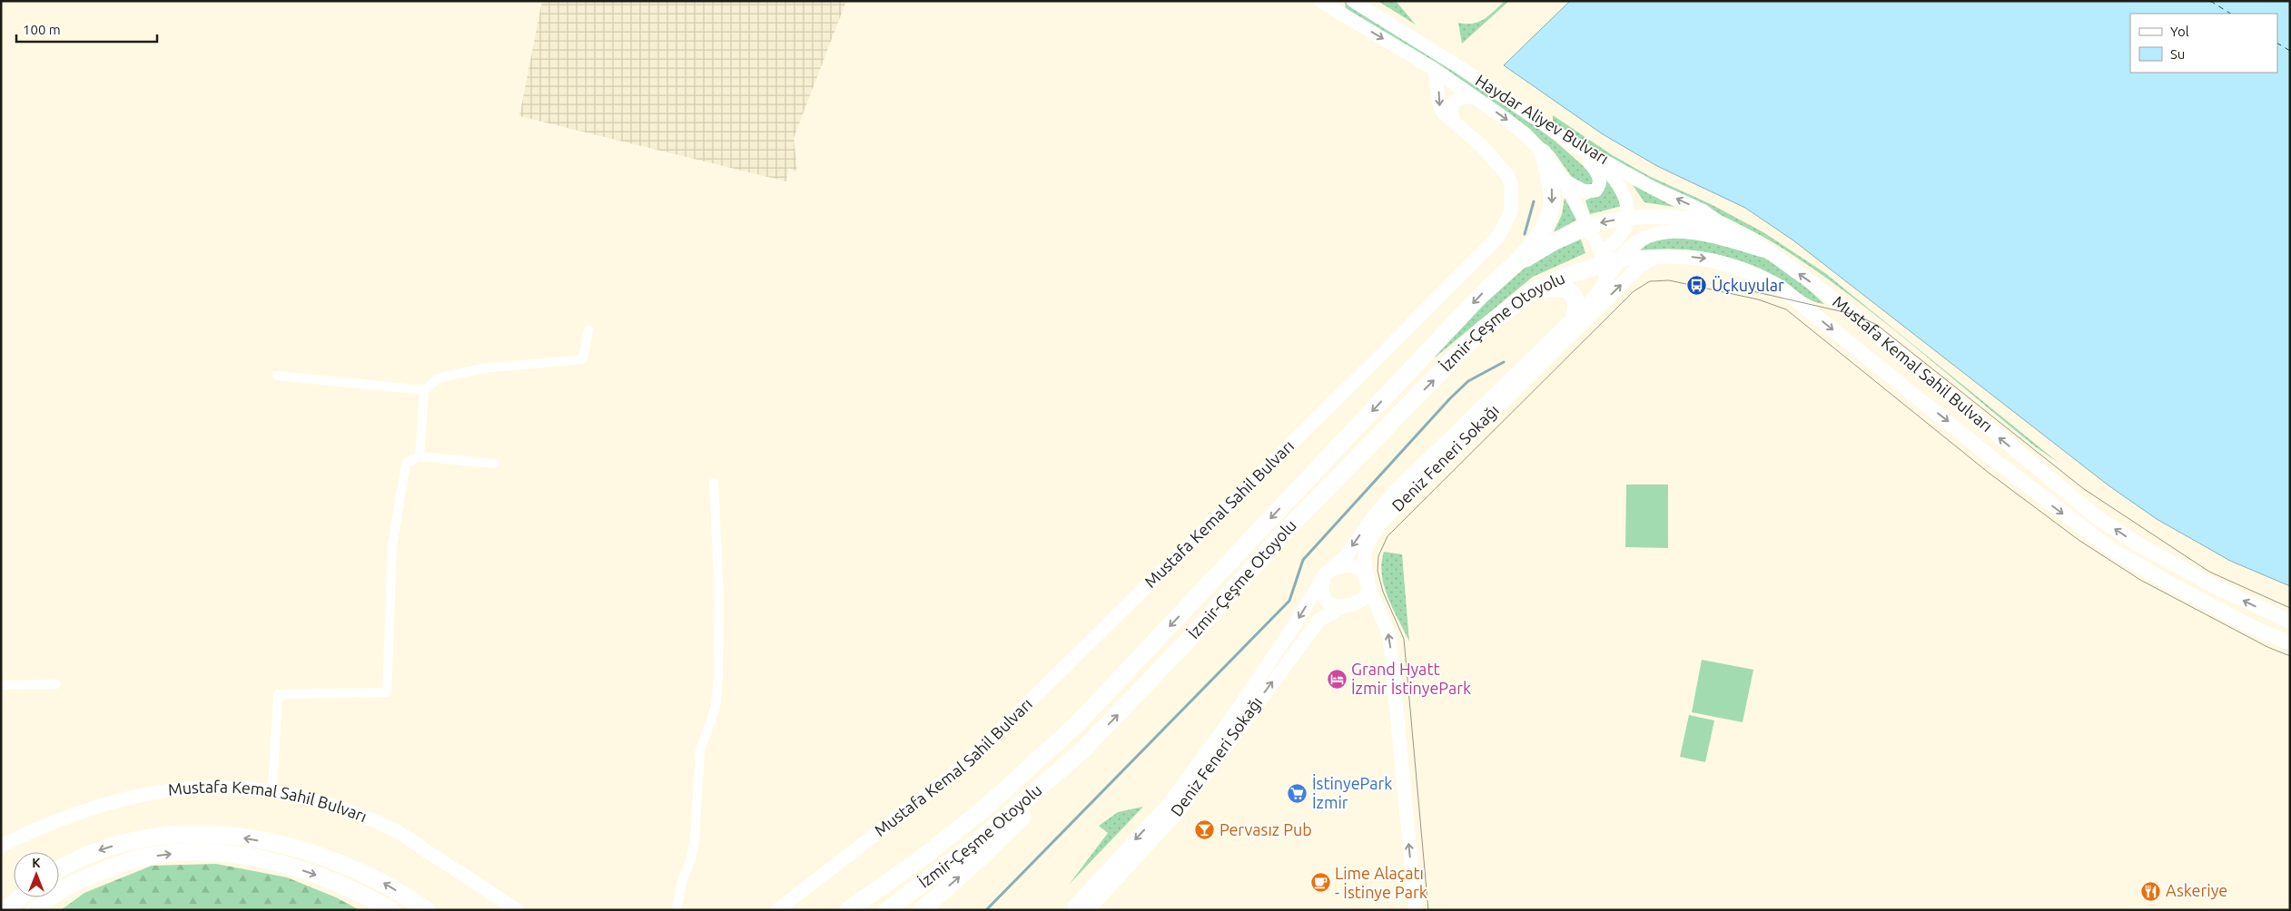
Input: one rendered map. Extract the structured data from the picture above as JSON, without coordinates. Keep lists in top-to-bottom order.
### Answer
{
  "streets": {
    "highway": ["İzmir-Çeşme Otoyolu", "Mustafa Kemal Sahil Bulvarı"],
    "main road": ["Haydar Aliyev Bulvarı", "Deniz Feneri Sokağı"]
  },
  "crossings": [
    ["Haydar Aliyev Bulvarı", "İzmir-Çeşme Otoyolu"],
    ["Haydar Aliyev Bulvarı", "Mustafa Kemal Sahil Bulvarı"],
    ["İzmir-Çeşme Otoyolu", "Mustafa Kemal Sahil Bulvarı"]
  ],
  "places": {
    "bus stop": ["Üçkuyular"],
    "hotel": ["Grand Hyatt İzmir İstinyePark"],
    "supermarket": ["İstinyePark İzmir"],
    "bar": ["Pervasız Pub"],
    "cafe": ["Lime Alaçatı - İstinye Park"],
    "restaurant": ["Askeriye"]
  },
  "legend": ["Yol", "Su"],
  "scale_bar": "100 m",
  "north": "top"
}
